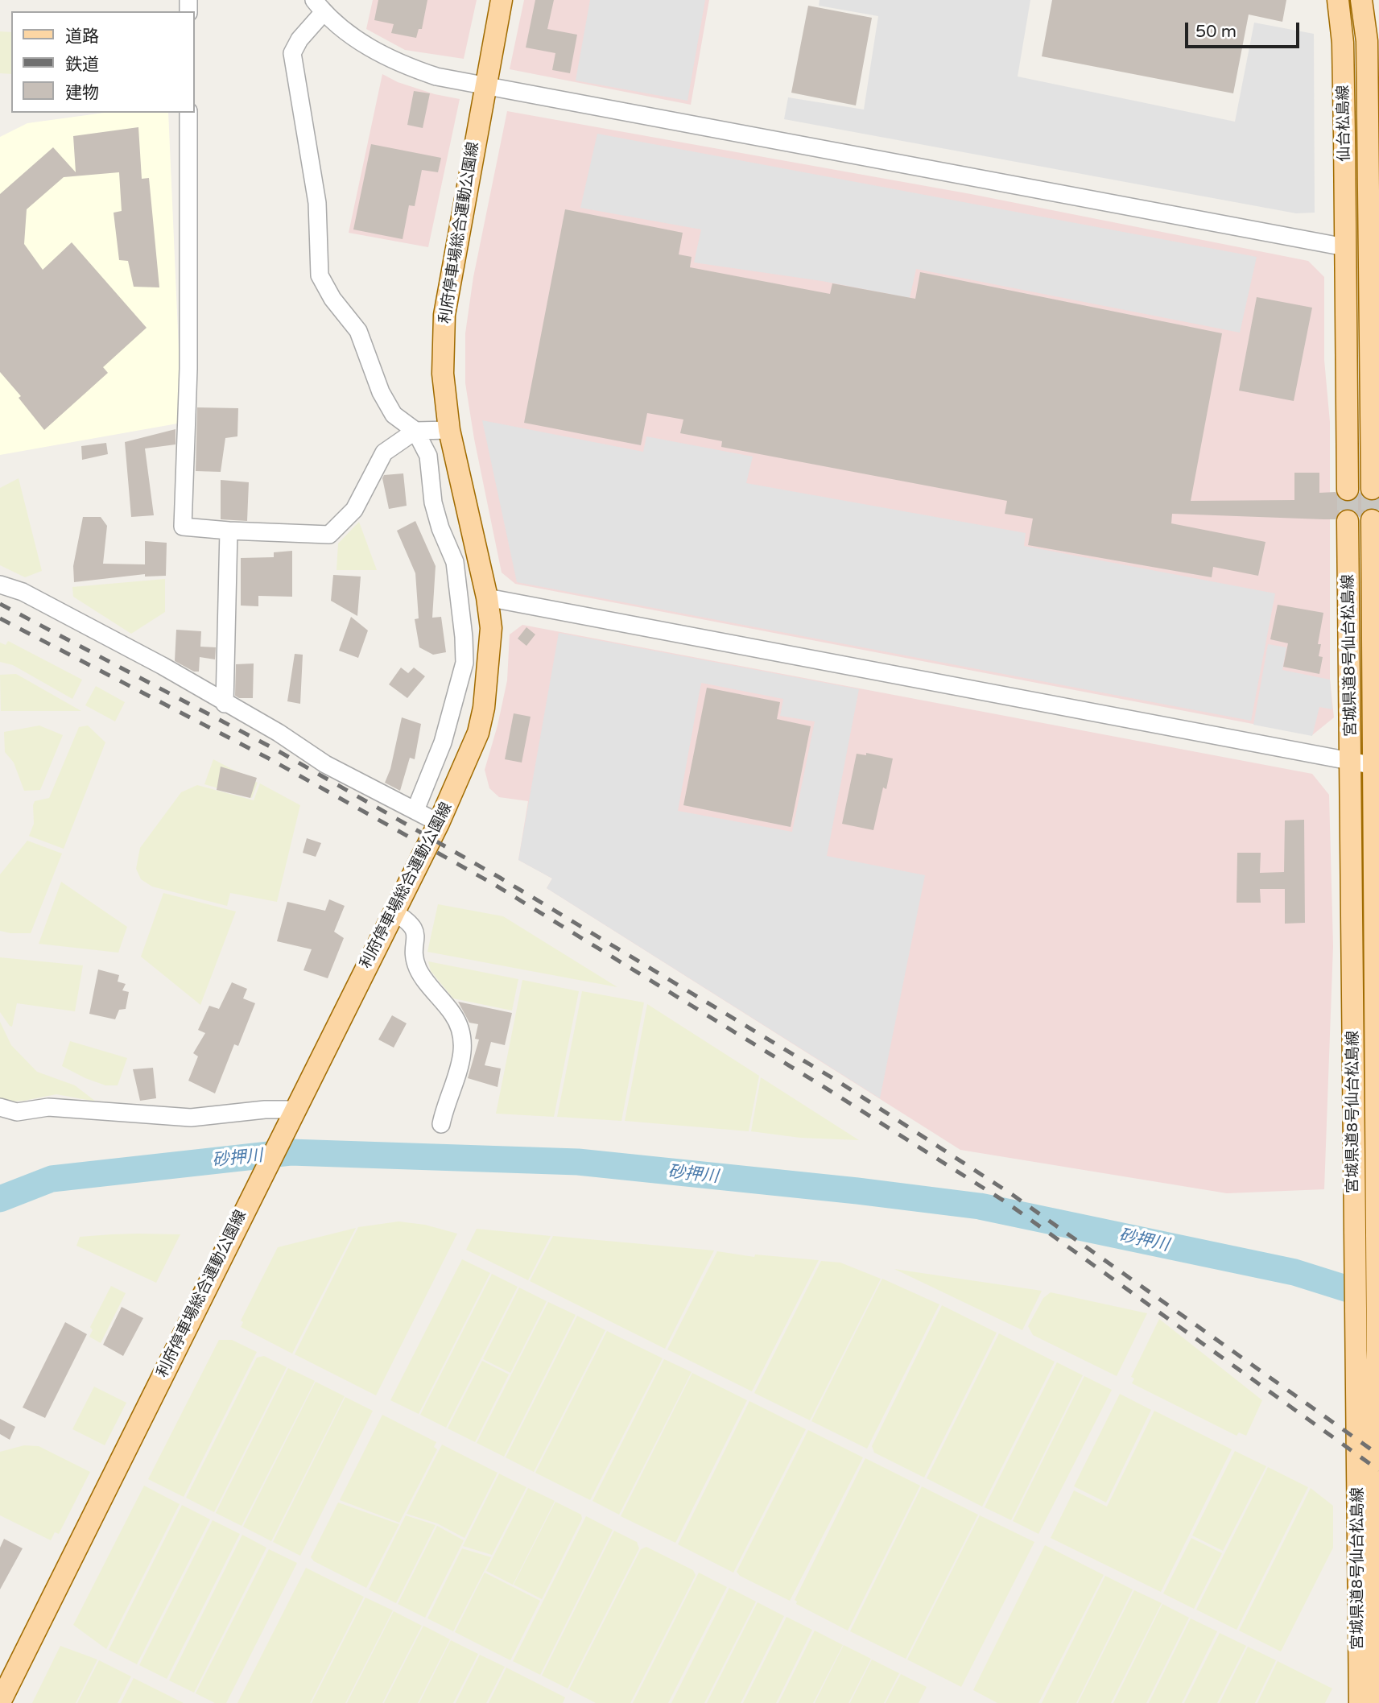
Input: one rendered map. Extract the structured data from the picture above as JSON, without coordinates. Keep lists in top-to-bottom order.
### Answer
{
  "streets": {
    "main road": ["仙台松島線", "利府停車場総合運動公園線", "宮城県道8号仙台松島線"]
  },
  "water": ["砂押川"],
  "legend": ["道路", "鉄道", "建物"],
  "scale_bar": "50 m"
}
